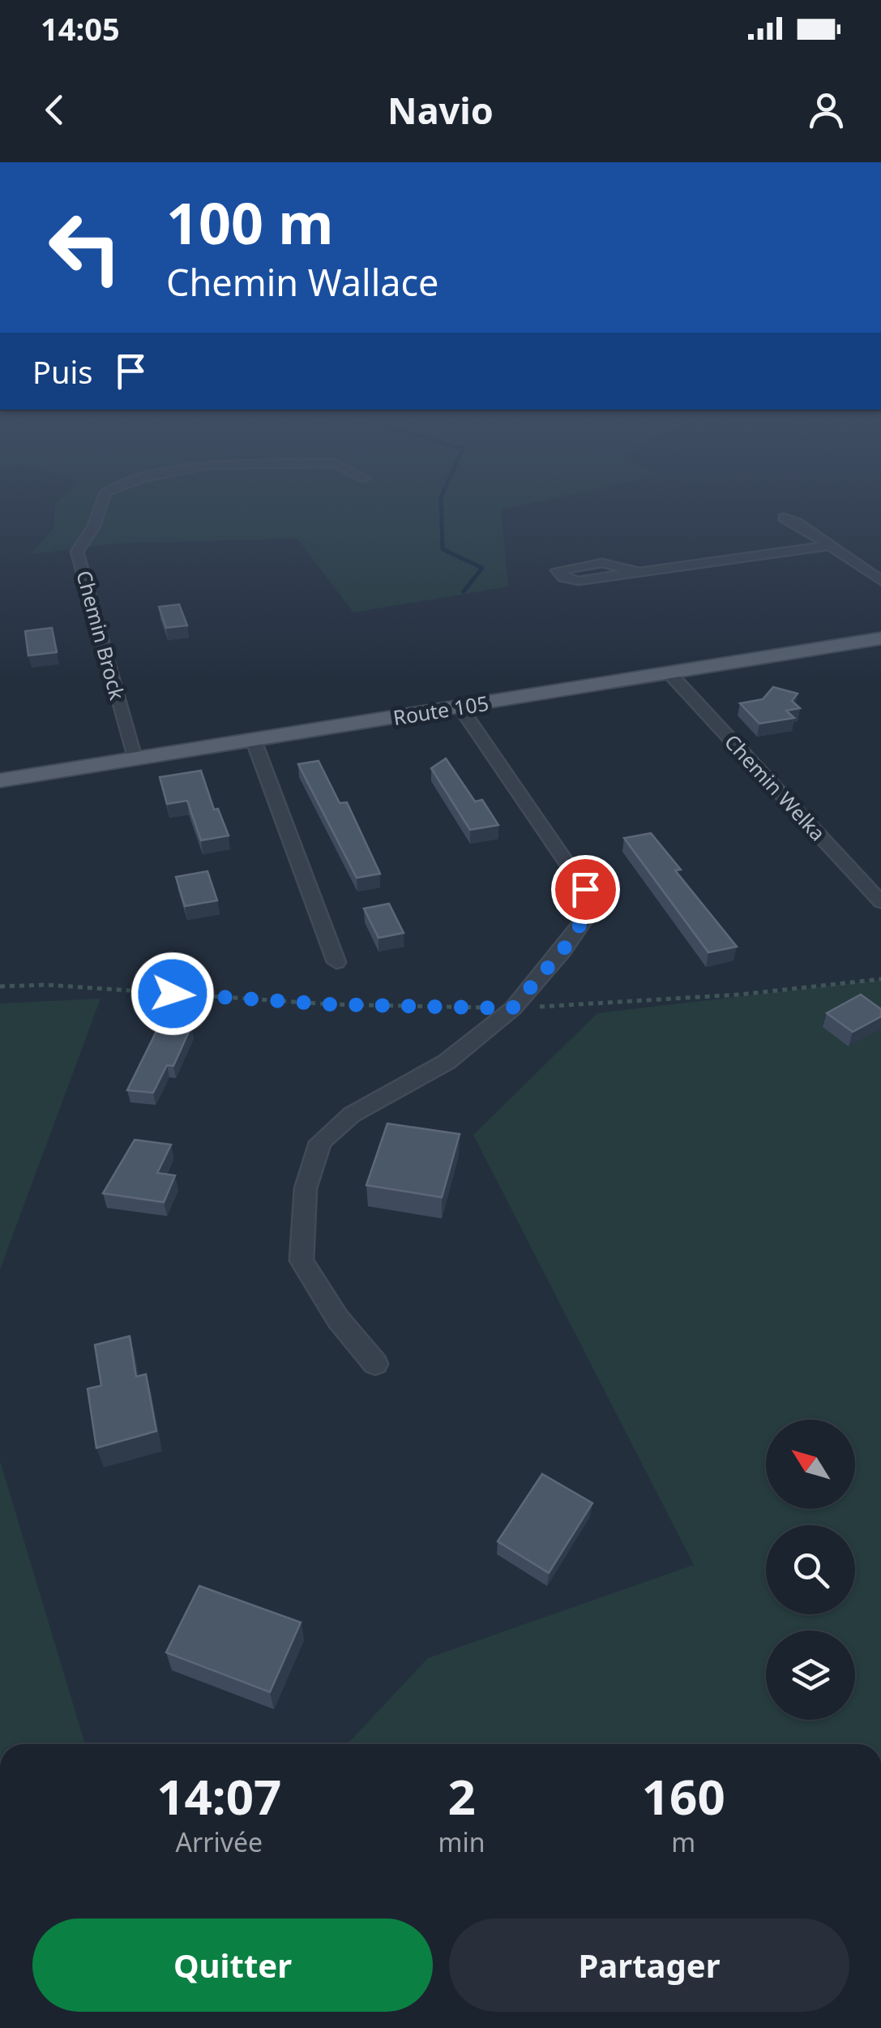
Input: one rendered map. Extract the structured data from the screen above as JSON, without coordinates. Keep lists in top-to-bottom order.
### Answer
{
  "streets": {
    "main road": ["Route 105"],
    "street": ["Chemin Brock", "Chemin Welka"]
  },
  "crossings": [
    ["Chemin Brock", "Route 105"],
    ["Route 105", "Chemin Welka"]
  ],
  "north": "top left",
  "page": {
    "status": "14:05",
    "header": "Navio",
    "turn": ["100 m", "Chemin Wallace"],
    "then": "Puis",
    "eta": [
      "14:07",
      "Arrivée",
      "2",
      "min",
      "160",
      "m"
    ],
    "buttons": ["Quitter", "Partager"]
  }
}
